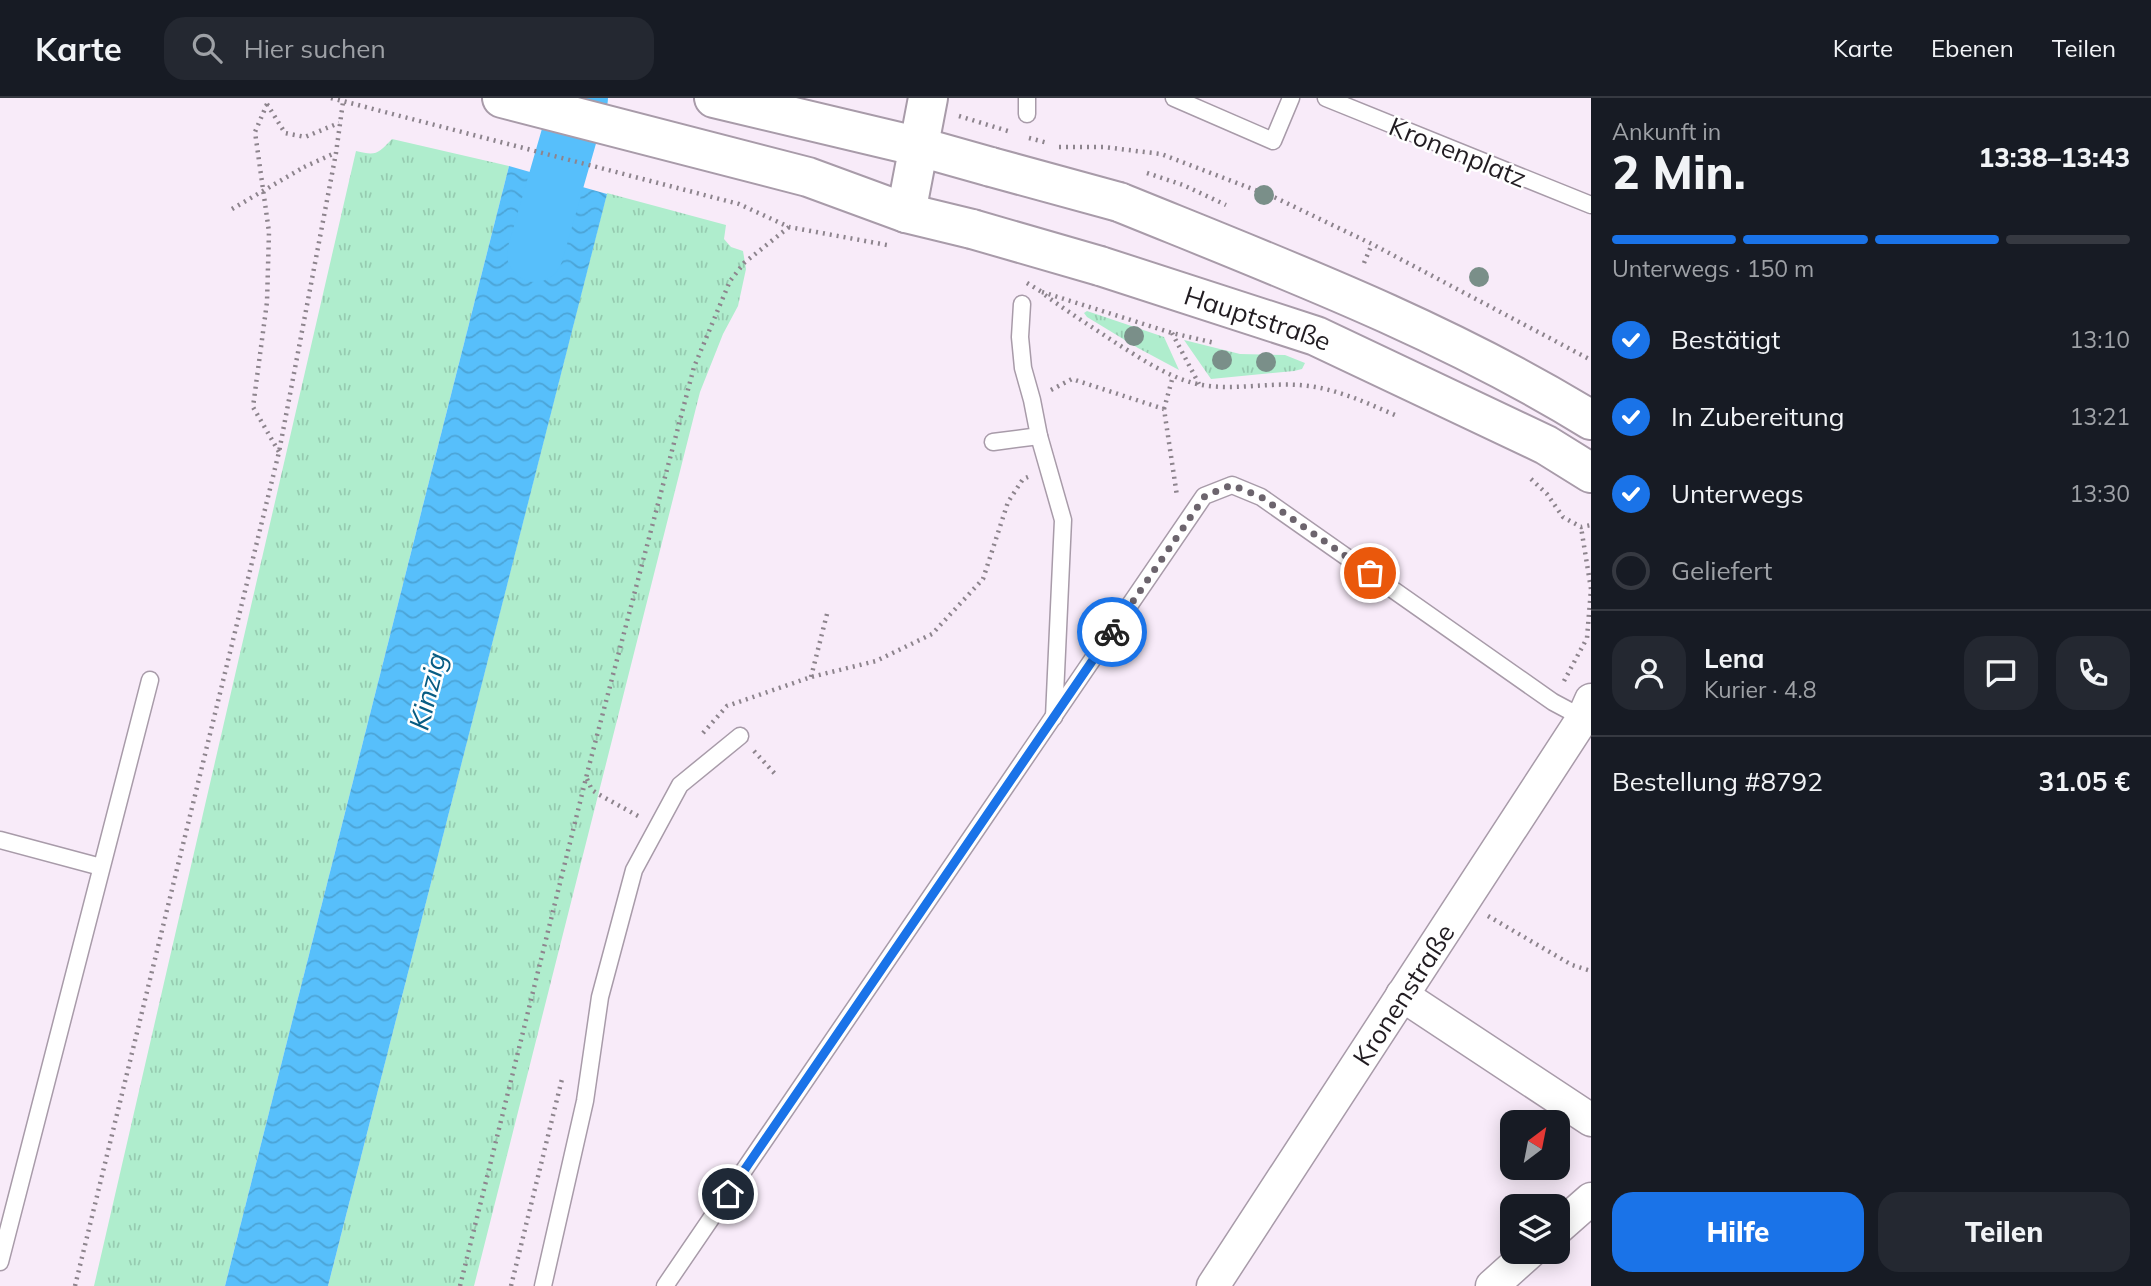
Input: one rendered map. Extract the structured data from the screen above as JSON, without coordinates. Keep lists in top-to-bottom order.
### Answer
{
  "streets": {
    "main road": ["Hauptstraße"],
    "street": ["Kronenstraße"],
    "lane": ["Kronenplatz"]
  },
  "water": ["Kinzig"],
  "north": "top right",
  "page": {
    "header": "Karte",
    "search": "Hier suchen",
    "nav": ["Karte", "Ebenen", "Teilen"],
    "heading": ["2 Min.", "Ankunft in", "13:38–13:43"],
    "panel": [
      "Lena",
      "Kurier · 4.8",
      "Bestellung #8792",
      "31.05 €"
    ],
    "bar": "Unterwegs · 150 m",
    "list": [
      ["Bestätigt", "13:10"],
      ["In Zubereitung", "13:21"],
      ["Unterwegs", "13:30"],
      "Geliefert"
    ],
    "buttons": ["Hilfe", "Teilen"]
  }
}
